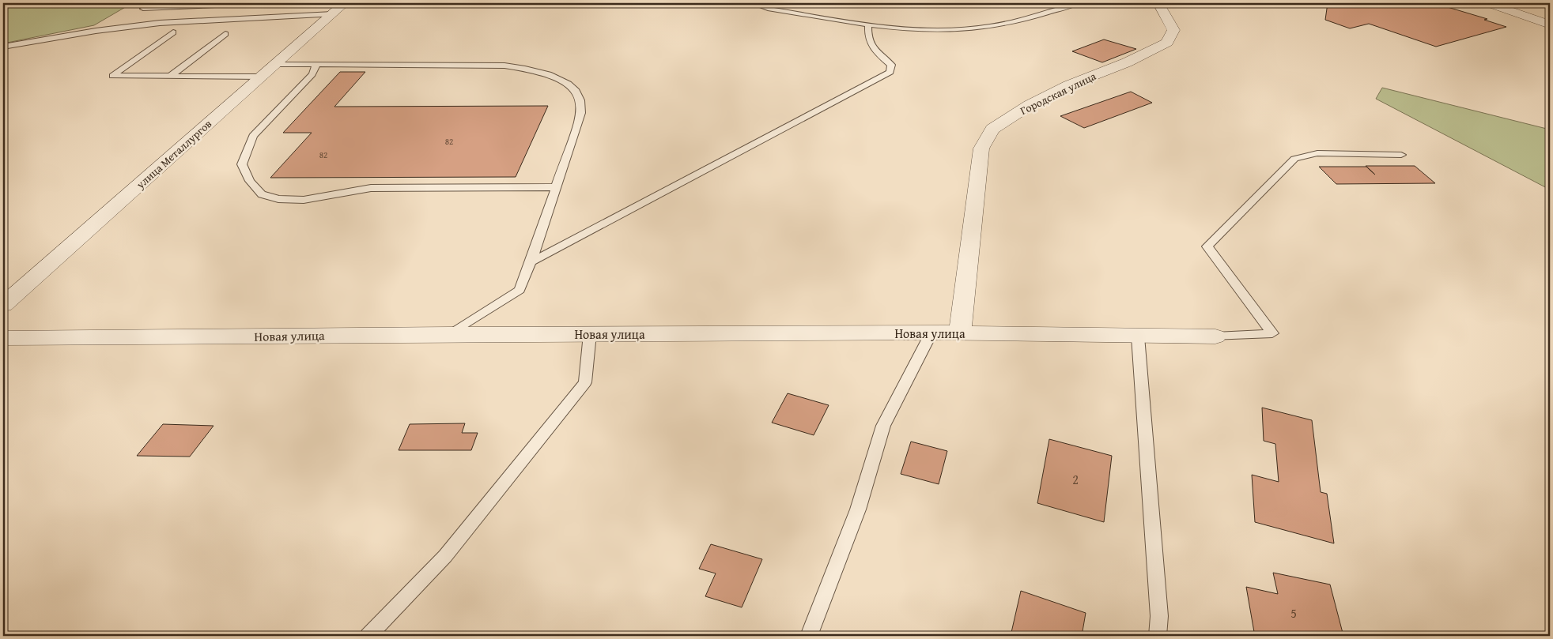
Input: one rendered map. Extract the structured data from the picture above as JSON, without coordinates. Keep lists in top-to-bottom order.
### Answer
{
  "streets": {
    "street": ["Городская улица", "улица Металлургов", "Новая улица"]
  },
  "crossings": [
    ["Городская улица", "Новая улица"]
  ],
  "house_numbers": [
    "82",
    "82",
    "2",
    "5"
  ]
}
